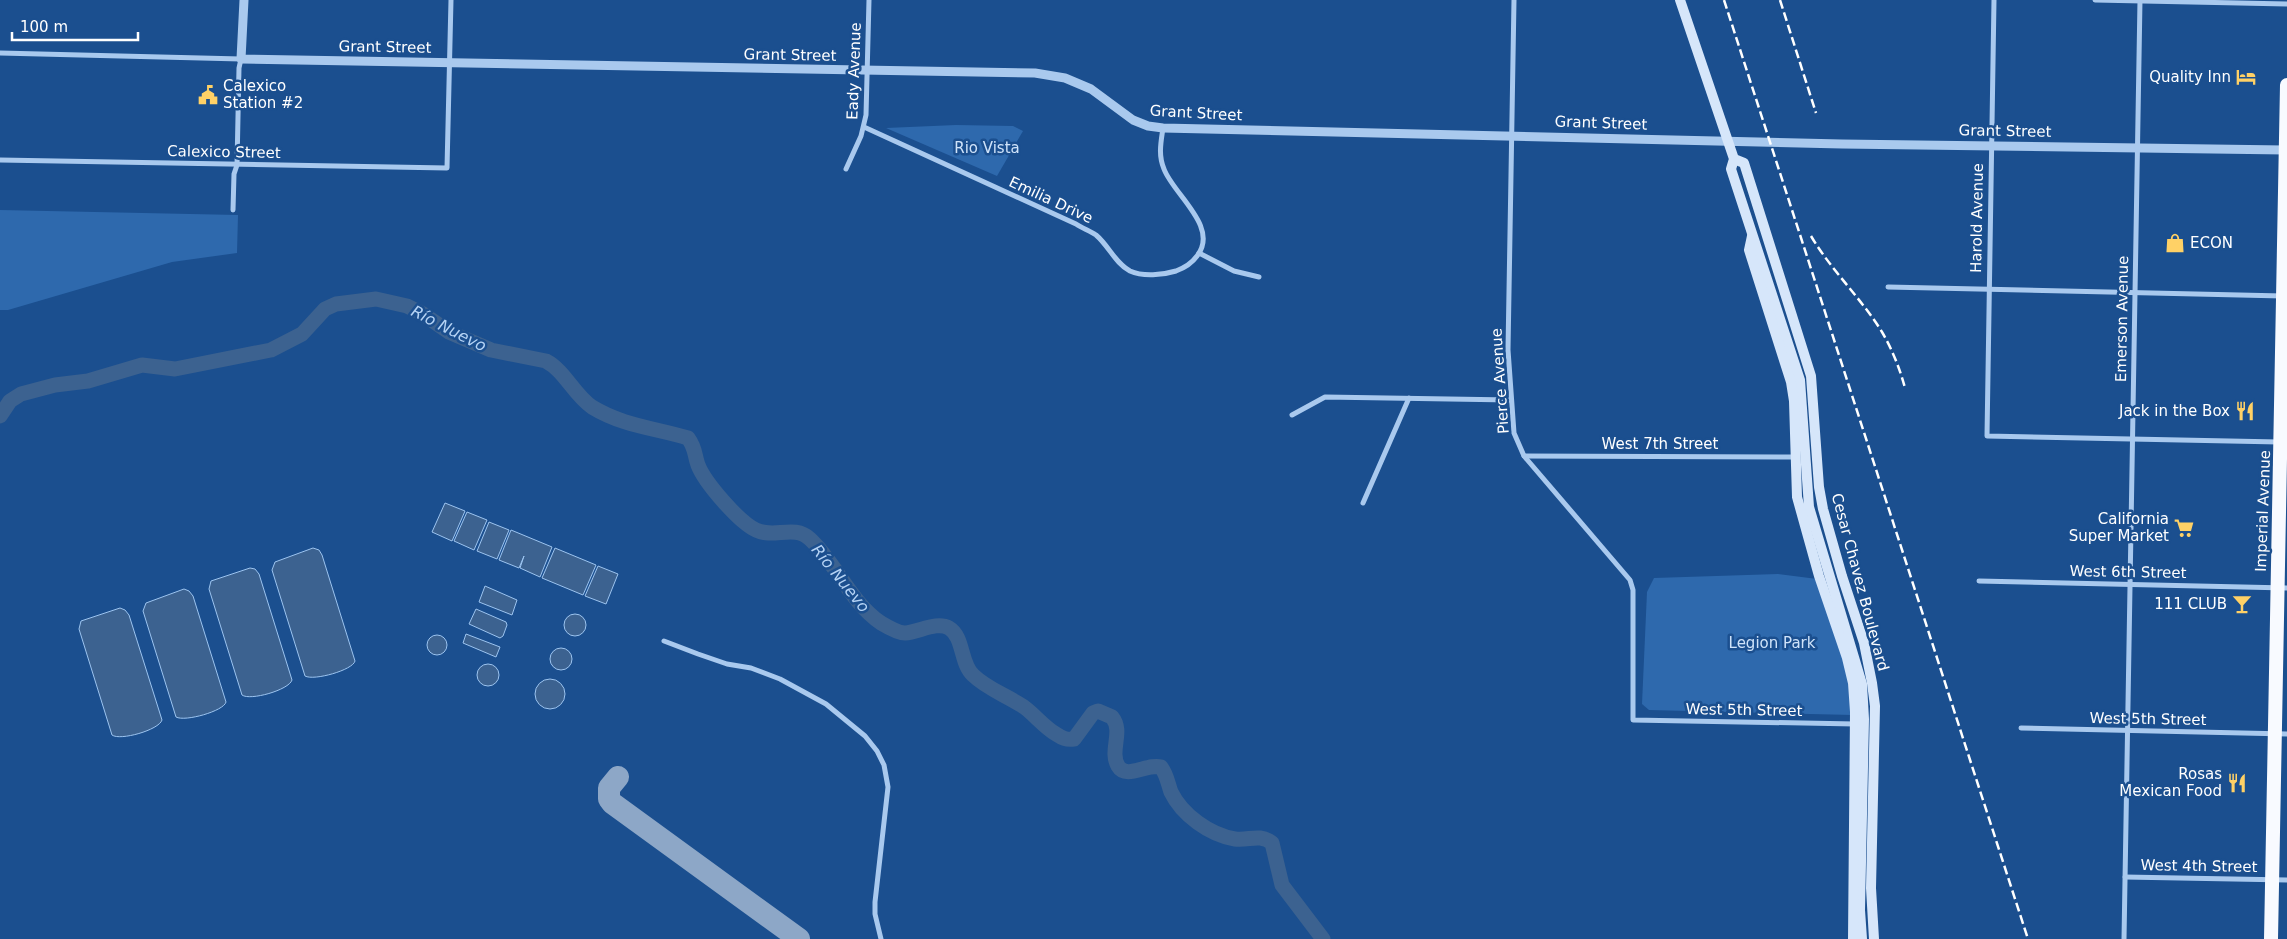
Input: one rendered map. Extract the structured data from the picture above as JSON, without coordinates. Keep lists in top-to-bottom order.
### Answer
{
  "streets": {
    "highway": ["Imperial Avenue"],
    "main road": ["Cesar Chavez Boulevard"],
    "street": [
      "Grant Street",
      "Eady Avenue",
      "Calexico Street",
      "Emilia Drive",
      "Harold Avenue",
      "Emerson Avenue",
      "Pierce Avenue",
      "West 7th Street",
      "West 6th Street",
      "West 5th Street",
      "West 4th Street"
    ]
  },
  "crossings": [
    ["Grant Street", "Eady Avenue"],
    ["Grant Street", "Calexico Street"],
    ["Grant Street", "Harold Avenue"],
    ["Grant Street", "Emerson Avenue"],
    ["Grant Street", "Pierce Avenue"],
    ["Grant Street", "Imperial Avenue"],
    ["Grant Street", "Cesar Chavez Boulevard"],
    ["Eady Avenue", "Emilia Drive"],
    ["Harold Avenue", "Emerson Avenue"],
    ["Emerson Avenue", "West 6th Street"],
    ["Emerson Avenue", "West 5th Street"],
    ["Emerson Avenue", "West 4th Street"],
    ["Pierce Avenue", "West 7th Street"],
    ["Pierce Avenue", "West 5th Street"],
    ["Imperial Avenue", "West 6th Street"],
    ["Imperial Avenue", "West 5th Street"],
    ["Imperial Avenue", "West 4th Street"]
  ],
  "water": ["Río Nuevo"],
  "parks": ["Rio Vista", "Legion Park"],
  "places": {
    "hotel": ["Quality Inn"],
    "public building": ["Calexico Station #2"],
    "shop": ["ECON"],
    "restaurant": ["Jack in the Box", "Rosas Mexican Food"],
    "supermarket": ["California Super Market"],
    "bar": ["111 CLUB"]
  },
  "scale_bar": "100 m"
}
